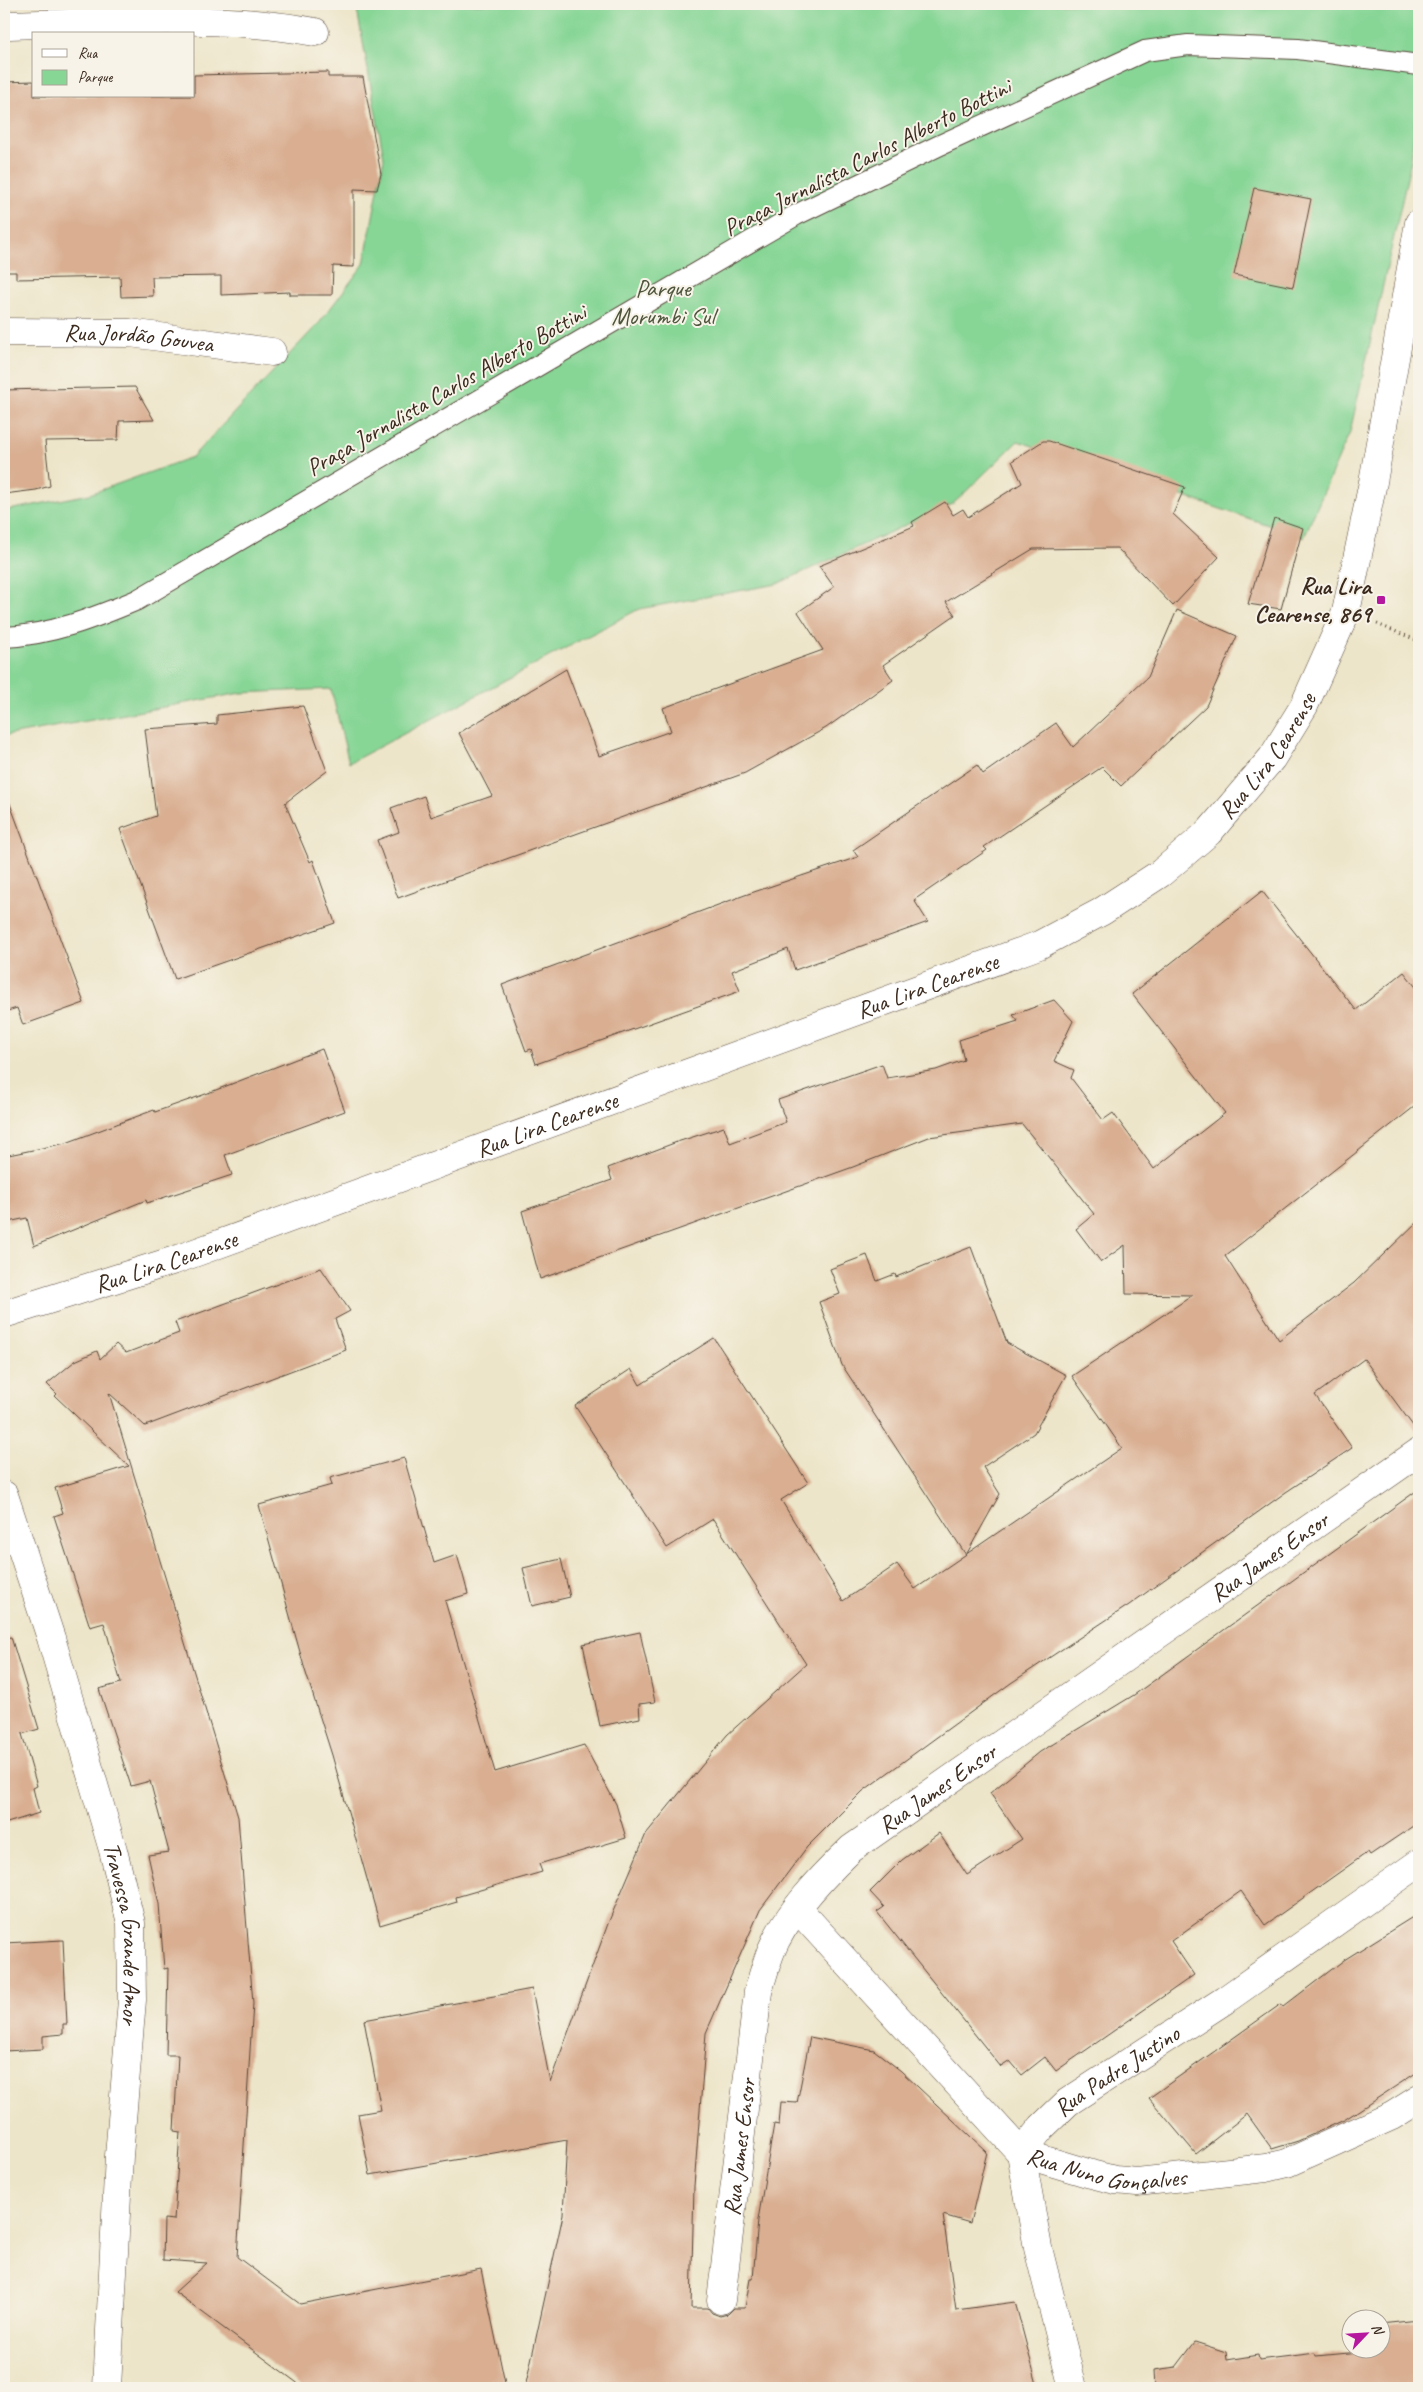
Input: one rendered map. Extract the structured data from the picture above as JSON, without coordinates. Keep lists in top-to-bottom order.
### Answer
{
  "streets": {
    "street": [
      "Rua Jordão Gouvea",
      "Rua Lira Cearense",
      "Rua James Ensor",
      "Travessa Grande Amor",
      "Rua Padre Justino",
      "Rua Nuno Gonçalves"
    ],
    "lane": ["Praça Jornalista Carlos Alberto Bottini"]
  },
  "crossings": [
    ["Rua James Ensor", "Rua Nuno Gonçalves"],
    ["Rua Padre Justino", "Rua Nuno Gonçalves"]
  ],
  "parks": ["Parque Morumbi Sul"],
  "places": {
    "transit": ["Rua Lira Cearense, 869"]
  },
  "legend": ["Rua", "Parque"],
  "north": "top right"
}
